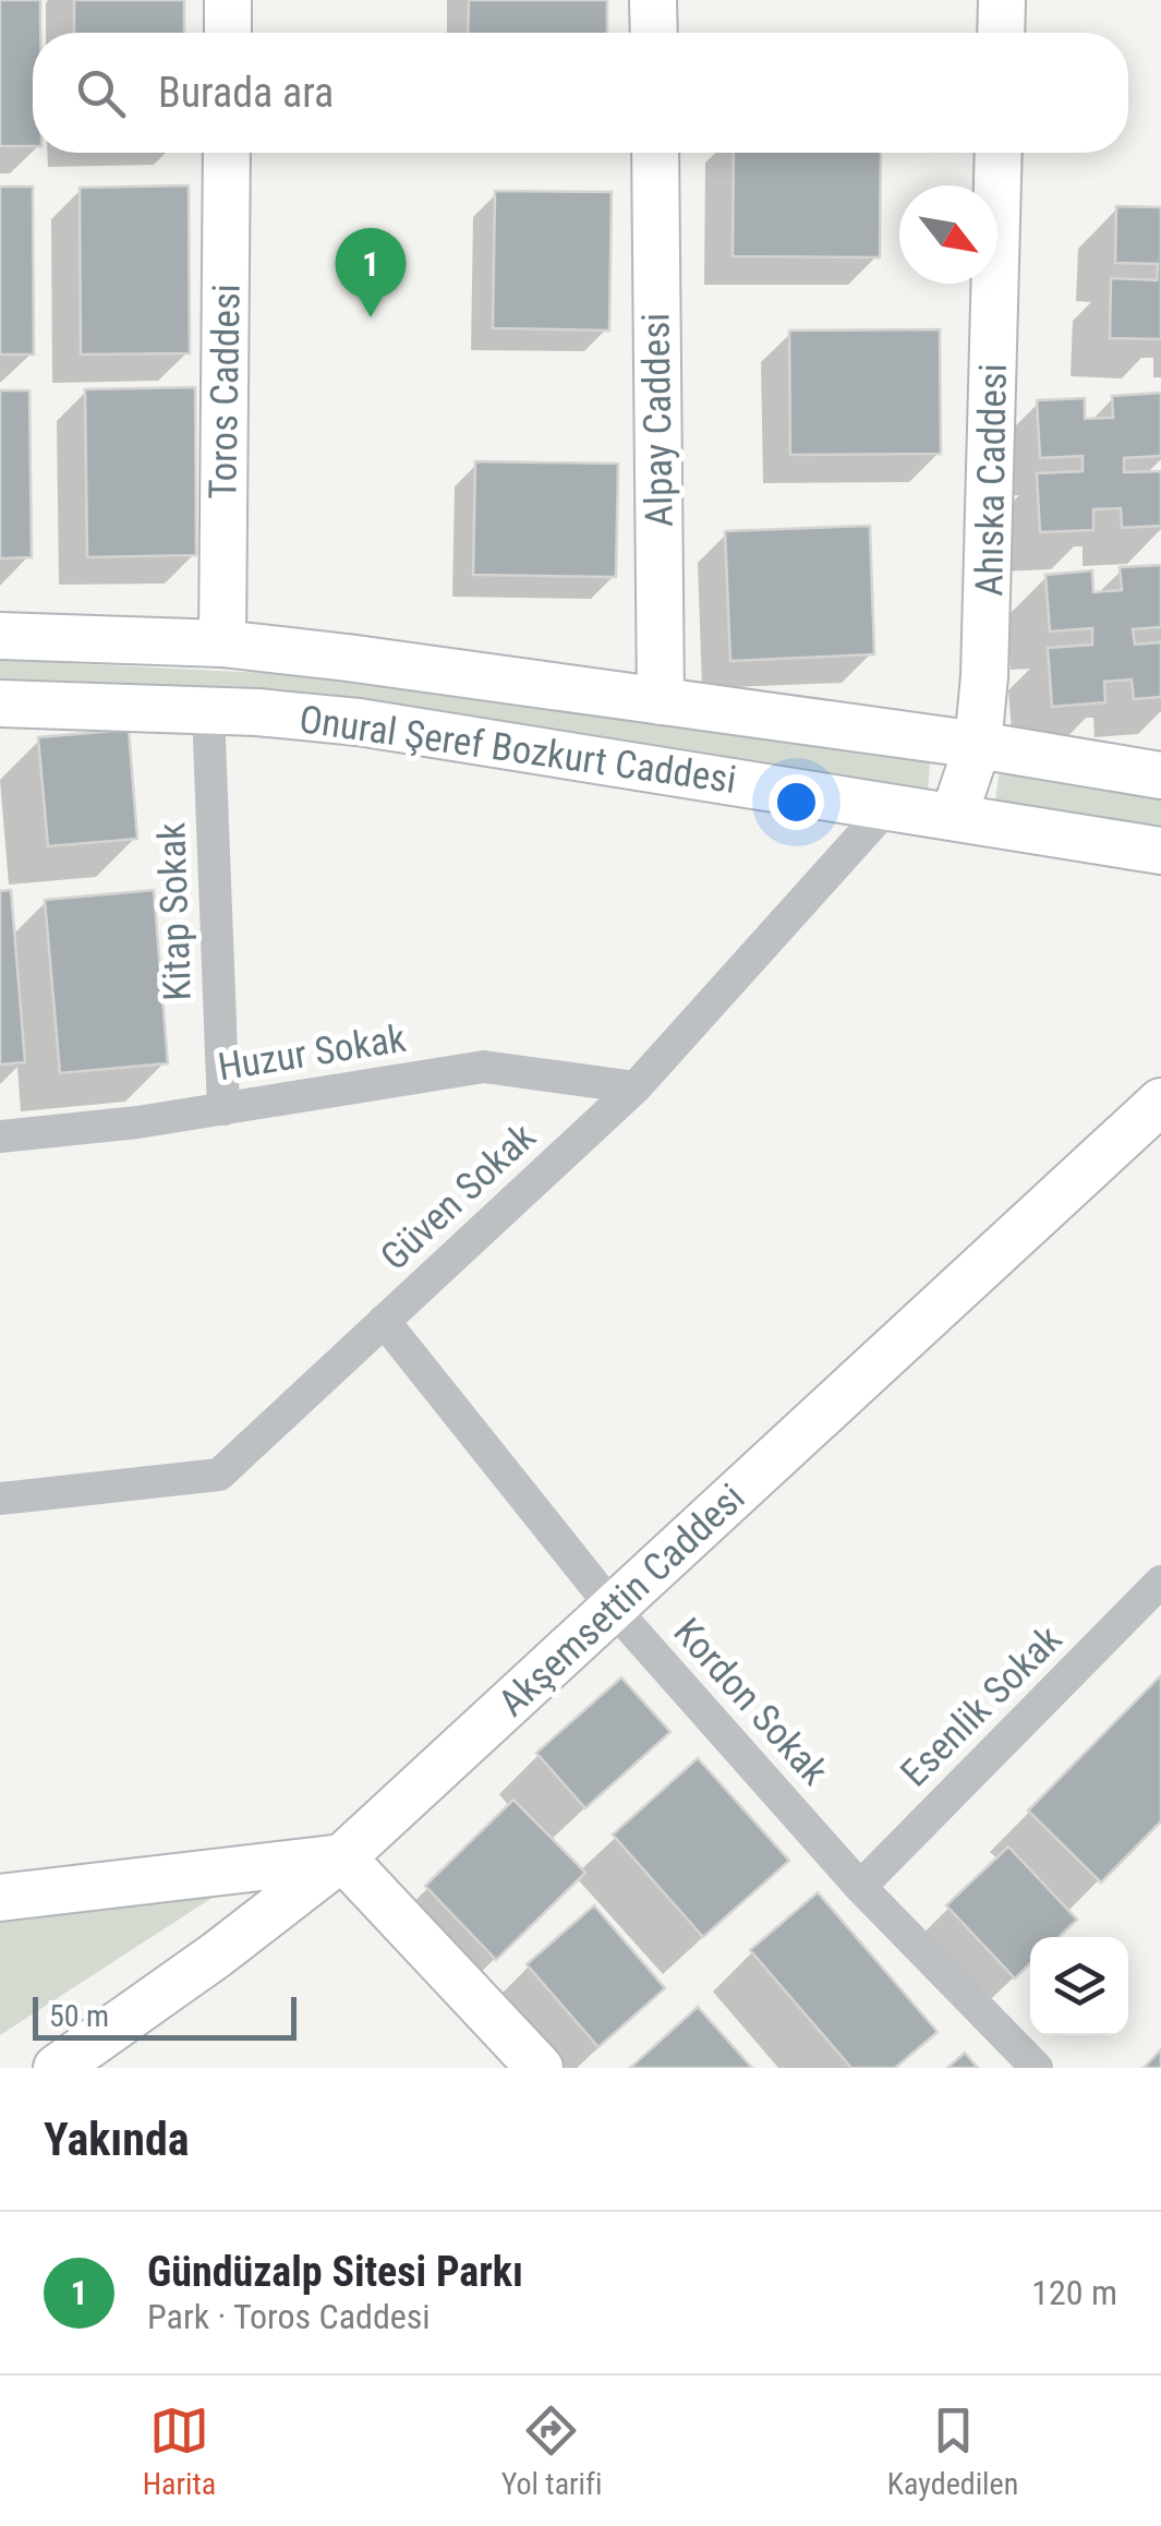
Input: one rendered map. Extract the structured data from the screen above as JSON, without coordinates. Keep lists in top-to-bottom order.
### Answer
{
  "streets": {
    "street": [
      "Toros Caddesi",
      "Alpay Caddesi",
      "Ahıska Caddesi",
      "Onural Şeref Bozkurt Caddesi",
      "Kitap Sokak",
      "Huzur Sokak",
      "Güven Sokak",
      "Akşemsettin Caddesi",
      "Kordon Sokak",
      "Esenlik Sokak"
    ]
  },
  "crossings": [
    ["Toros Caddesi", "Onural Şeref Bozkurt Caddesi"],
    ["Alpay Caddesi", "Onural Şeref Bozkurt Caddesi"],
    ["Ahıska Caddesi", "Onural Şeref Bozkurt Caddesi"],
    ["Onural Şeref Bozkurt Caddesi", "Kitap Sokak"],
    ["Onural Şeref Bozkurt Caddesi", "Güven Sokak"],
    ["Kitap Sokak", "Huzur Sokak"],
    ["Huzur Sokak", "Güven Sokak"],
    ["Güven Sokak", "Kordon Sokak"],
    ["Akşemsettin Caddesi", "Kordon Sokak"],
    ["Kordon Sokak", "Esenlik Sokak"]
  ],
  "scale_bar": "50 m",
  "north": "bottom right",
  "page": {
    "search": "Burada ara",
    "pins": "1",
    "scale": "50 m",
    "heading": "Yakında",
    "list": [
      {
        "mark": "1",
        "name": "Gündüzalp Sitesi Parkı",
        "note": "Park · Toros Caddesi",
        "value": "120 m"
      }
    ],
    "nav": ["Harita", "Yol tarifi", "Kaydedilen"]
  }
}
